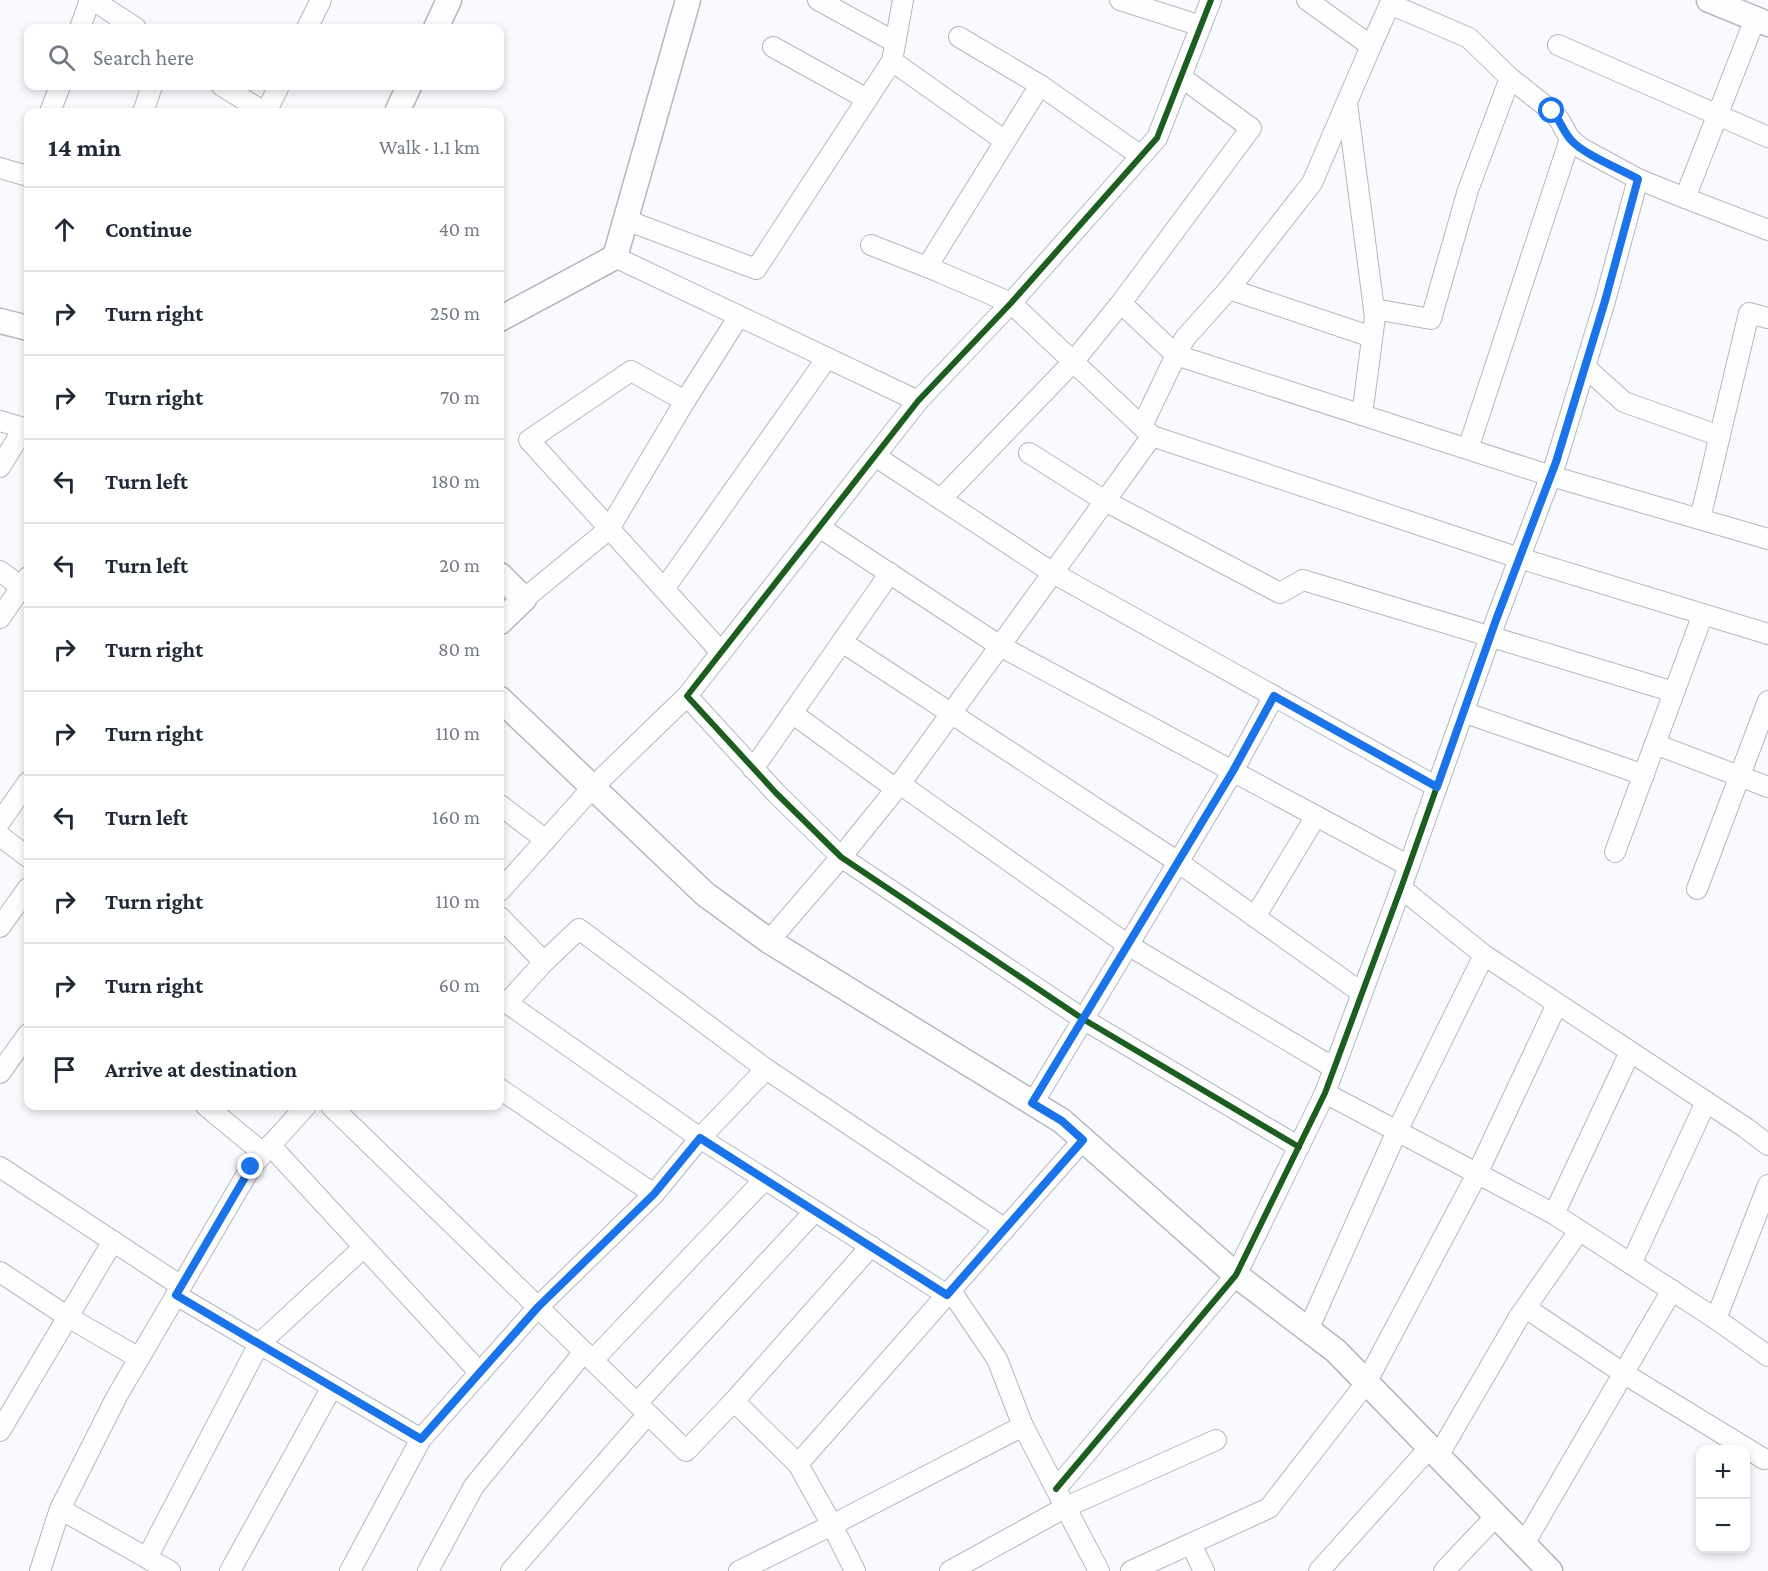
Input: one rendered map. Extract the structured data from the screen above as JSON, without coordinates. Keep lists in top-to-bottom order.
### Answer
{
  "page": {
    "search": "Search here",
    "heading": ["14 min", "Walk · 1.1 km"],
    "list": [
      ["Continue", "40 m"],
      ["Turn right", "250 m"],
      ["Turn right", "70 m"],
      ["Turn left", "180 m"],
      ["Turn left", "20 m"],
      ["Turn right", "80 m"],
      ["Turn right", "110 m"],
      ["Turn left", "160 m"],
      ["Turn right", "110 m"],
      ["Turn right", "60 m"],
      "Arrive at destination"
    ],
    "map_buttons": ["+", "−"]
  }
}
